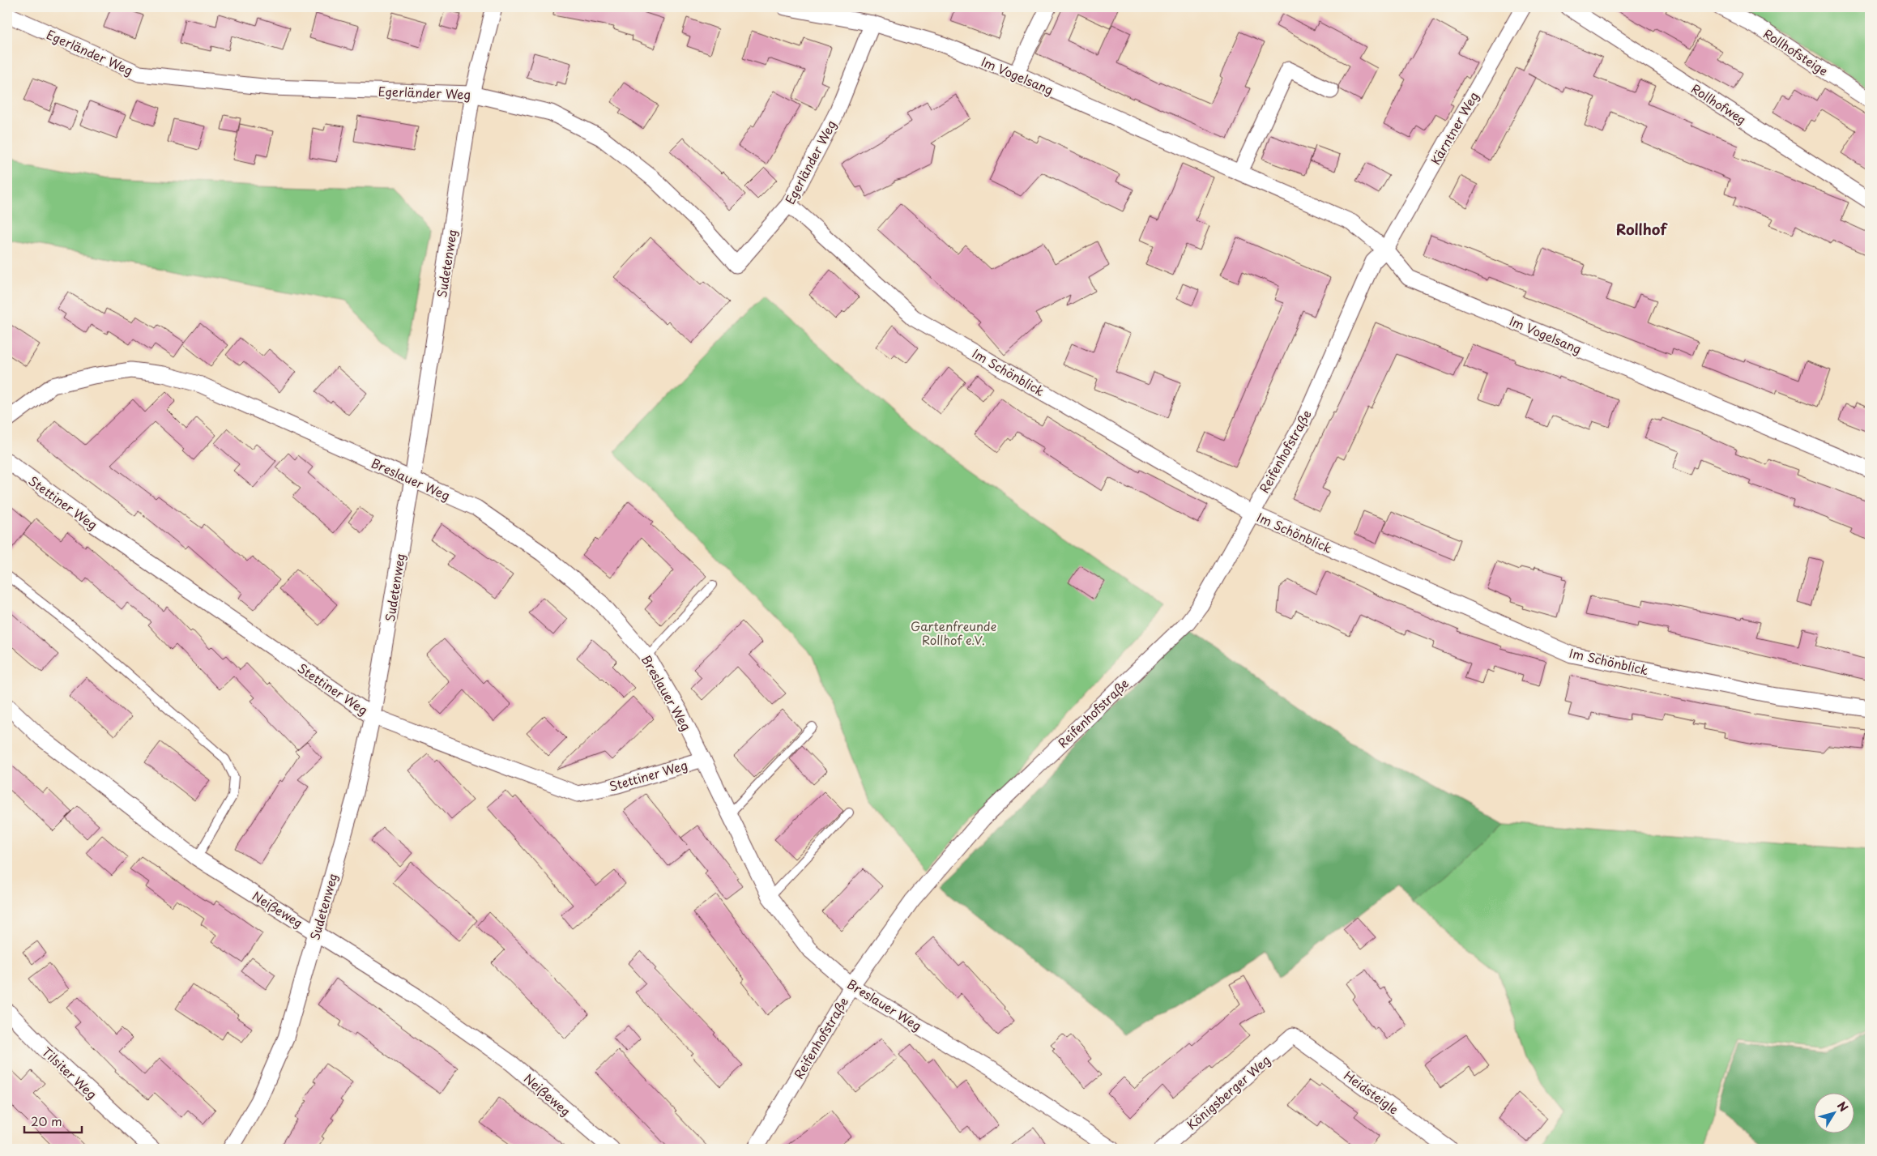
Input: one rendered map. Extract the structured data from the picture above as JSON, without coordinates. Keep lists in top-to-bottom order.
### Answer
{
  "streets": {
    "street": [
      "Egerländer Weg",
      "Rollhofsteige",
      "Im Vogelsang",
      "Rollhofweg",
      "Kärntner Weg",
      "Sudetenweg",
      "Im Schönblick",
      "Reifenhofstraße",
      "Breslauer Weg",
      "Stettiner Weg",
      "Neißeweg",
      "Tilsiter Weg",
      "Königsberger Weg",
      "Heidsteigle"
    ]
  },
  "crossings": [
    ["Egerländer Weg", "Im Vogelsang"],
    ["Egerländer Weg", "Sudetenweg"],
    ["Egerländer Weg", "Im Schönblick"],
    ["Im Vogelsang", "Kärntner Weg"],
    ["Im Vogelsang", "Reifenhofstraße"],
    ["Kärntner Weg", "Reifenhofstraße"],
    ["Sudetenweg", "Breslauer Weg"],
    ["Sudetenweg", "Stettiner Weg"],
    ["Sudetenweg", "Neißeweg"],
    ["Im Schönblick", "Reifenhofstraße"],
    ["Reifenhofstraße", "Breslauer Weg"],
    ["Breslauer Weg", "Stettiner Weg"],
    ["Königsberger Weg", "Heidsteigle"]
  ],
  "districts": ["Rollhof"],
  "parks": ["Gartenfreunde Rollhof e.V."],
  "scale_bar": "20 m",
  "north": "top right"
}
